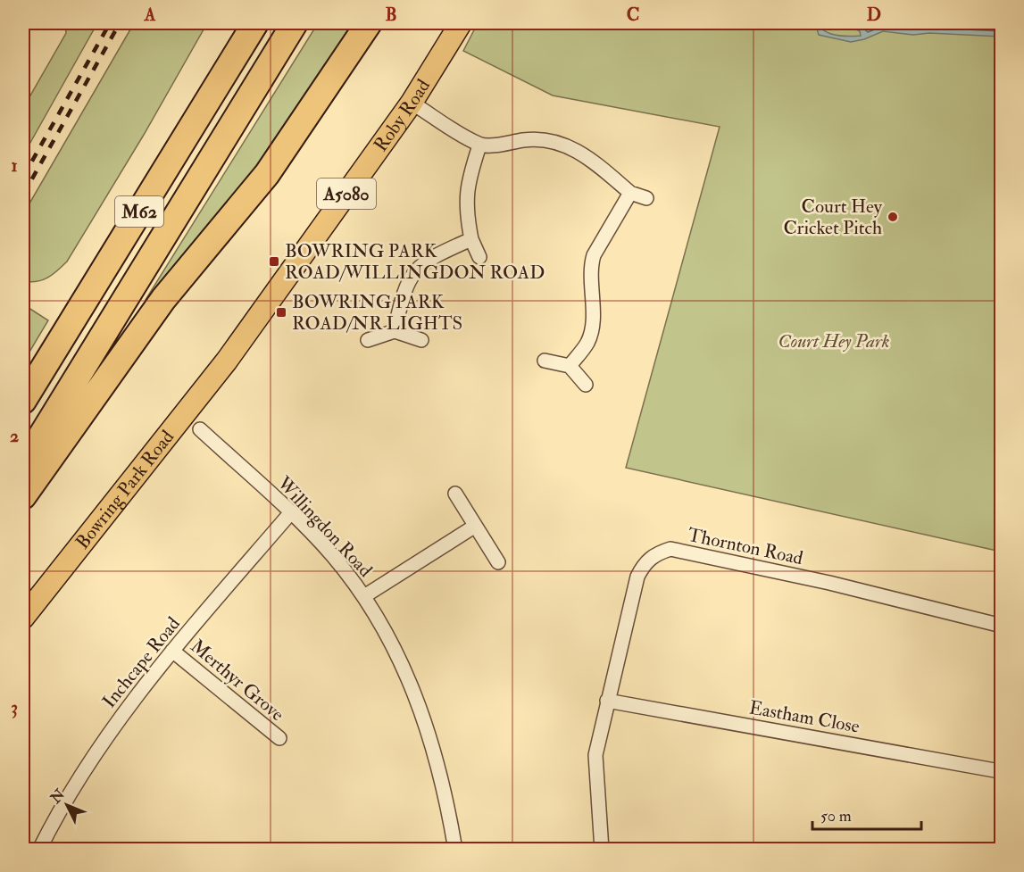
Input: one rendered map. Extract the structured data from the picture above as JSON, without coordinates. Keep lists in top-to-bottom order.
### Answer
{
  "streets": {
    "highway": ["M62"],
    "main road": ["Roby Road", "A5080", "Bowring Park Road"],
    "street": [
      "Willingdon Road",
      "Thornton Road",
      "Inchcape Road",
      "Merthyr Grove",
      "Eastham Close"
    ]
  },
  "crossings": [
    ["Roby Road", "Bowring Park Road"],
    ["Willingdon Road", "Inchcape Road"],
    ["Thornton Road", "Eastham Close"],
    ["Inchcape Road", "Merthyr Grove"]
  ],
  "parks": ["Court Hey Park"],
  "places": {
    "other": ["Court Hey Cricket Pitch"],
    "transit": ["BOWRING PARK ROAD/WILLINGDON ROAD", "BOWRING PARK ROAD/NR LIGHTS"]
  },
  "scale_bar": "50 m",
  "north": "top left",
  "grid": {
    "columns": [
      "A",
      "B",
      "C",
      "D"
    ],
    "rows": ["1", "2", "3"]
  }
}
